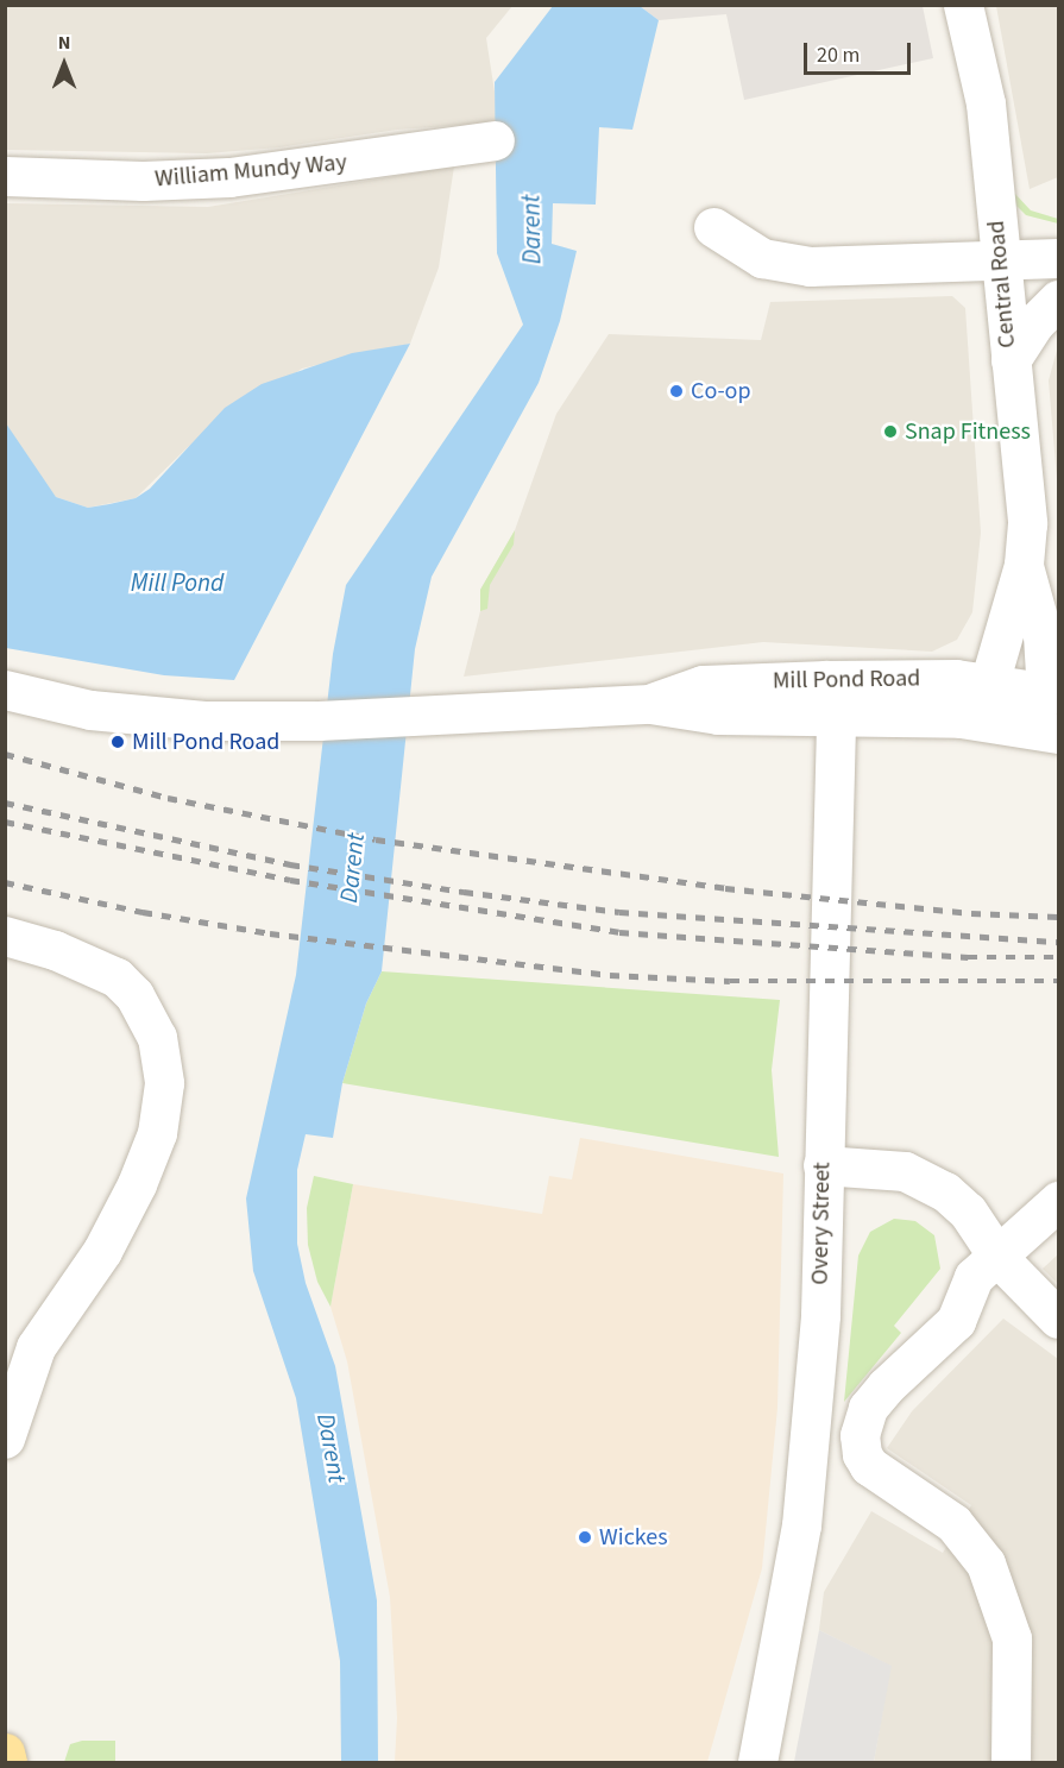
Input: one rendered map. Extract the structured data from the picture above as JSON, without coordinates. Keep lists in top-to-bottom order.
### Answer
{
  "streets": {
    "street": [
      "William Mundy Way",
      "Central Road",
      "Mill Pond Road",
      "Overy Street"
    ]
  },
  "crossings": [
    ["Central Road", "Mill Pond Road"],
    ["Mill Pond Road", "Overy Street"]
  ],
  "water": ["Darent", "Mill Pond"],
  "places": [
    "Co-op",
    "Snap Fitness",
    "Mill Pond Road",
    "Wickes"
  ],
  "scale_bar": "20 m",
  "north": "top"
}
